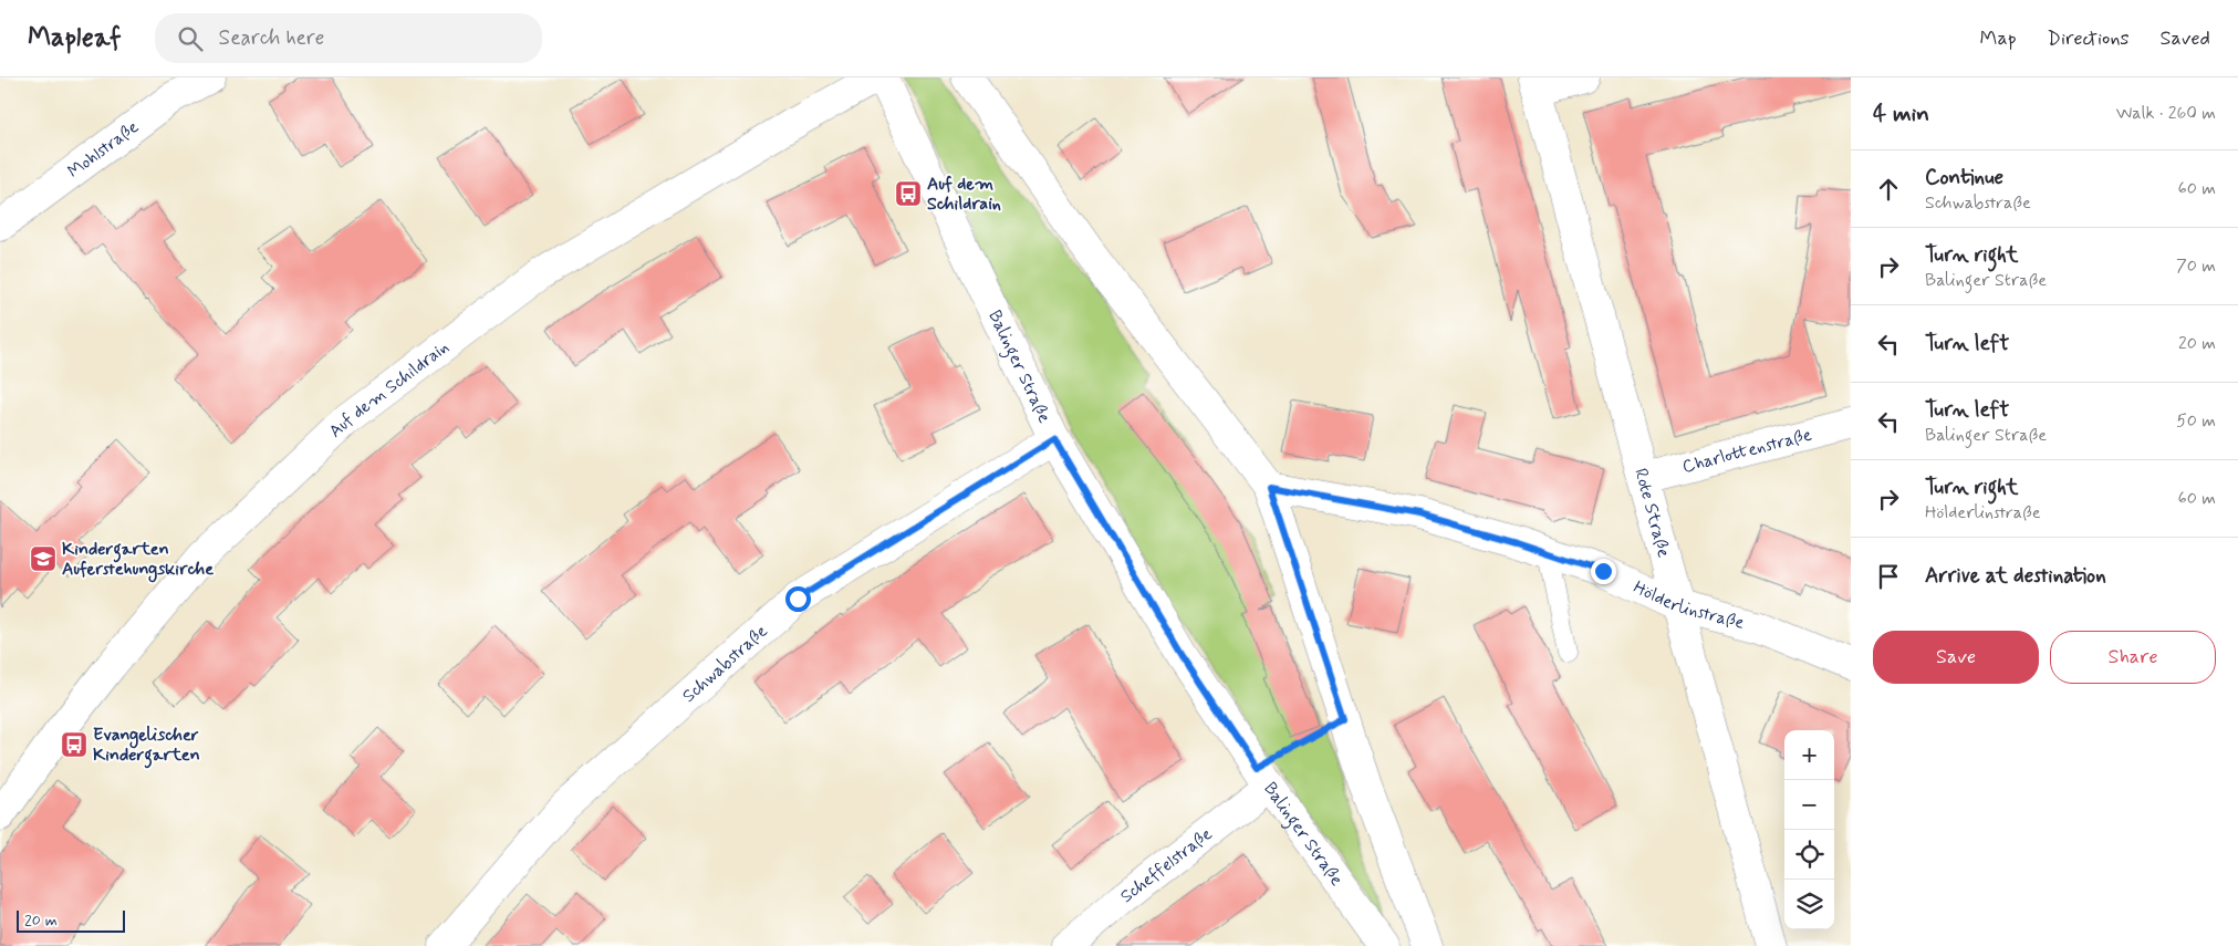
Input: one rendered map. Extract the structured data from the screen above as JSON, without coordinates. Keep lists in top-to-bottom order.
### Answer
{
  "streets": {
    "street": [
      "Mohlstraße",
      "Balinger Straße",
      "Auf dem Schildrain",
      "Charlottenstraße",
      "Rote Straße",
      "Hölderlinstraße",
      "Schwabstraße",
      "Scheffelstraße"
    ]
  },
  "crossings": [
    ["Balinger Straße", "Schwabstraße"],
    ["Balinger Straße", "Scheffelstraße"],
    ["Charlottenstraße", "Rote Straße"],
    ["Rote Straße", "Hölderlinstraße"]
  ],
  "places": {
    "bus stop": ["Auf dem Schildrain", "Evangelischer Kindergarten"],
    "school or university": ["Kindergarten Auferstehungskirche"]
  },
  "scale_bar": "20 m",
  "page": {
    "header": "Mapleaf",
    "search": "Search here",
    "nav": ["Map", "Directions", "Saved"],
    "heading": ["4 min", "Walk · 260 m"],
    "list": [
      ["Continue", "Schwabstraße", "60 m"],
      ["Turn right", "Balinger Straße", "70 m"],
      ["Turn left", "20 m"],
      ["Turn left", "Balinger Straße", "50 m"],
      ["Turn right", "Hölderlinstraße", "60 m"],
      "Arrive at destination"
    ],
    "buttons": ["Save", "Share"],
    "map_buttons": ["+", "−"],
    "scale": "20 m"
  }
}
